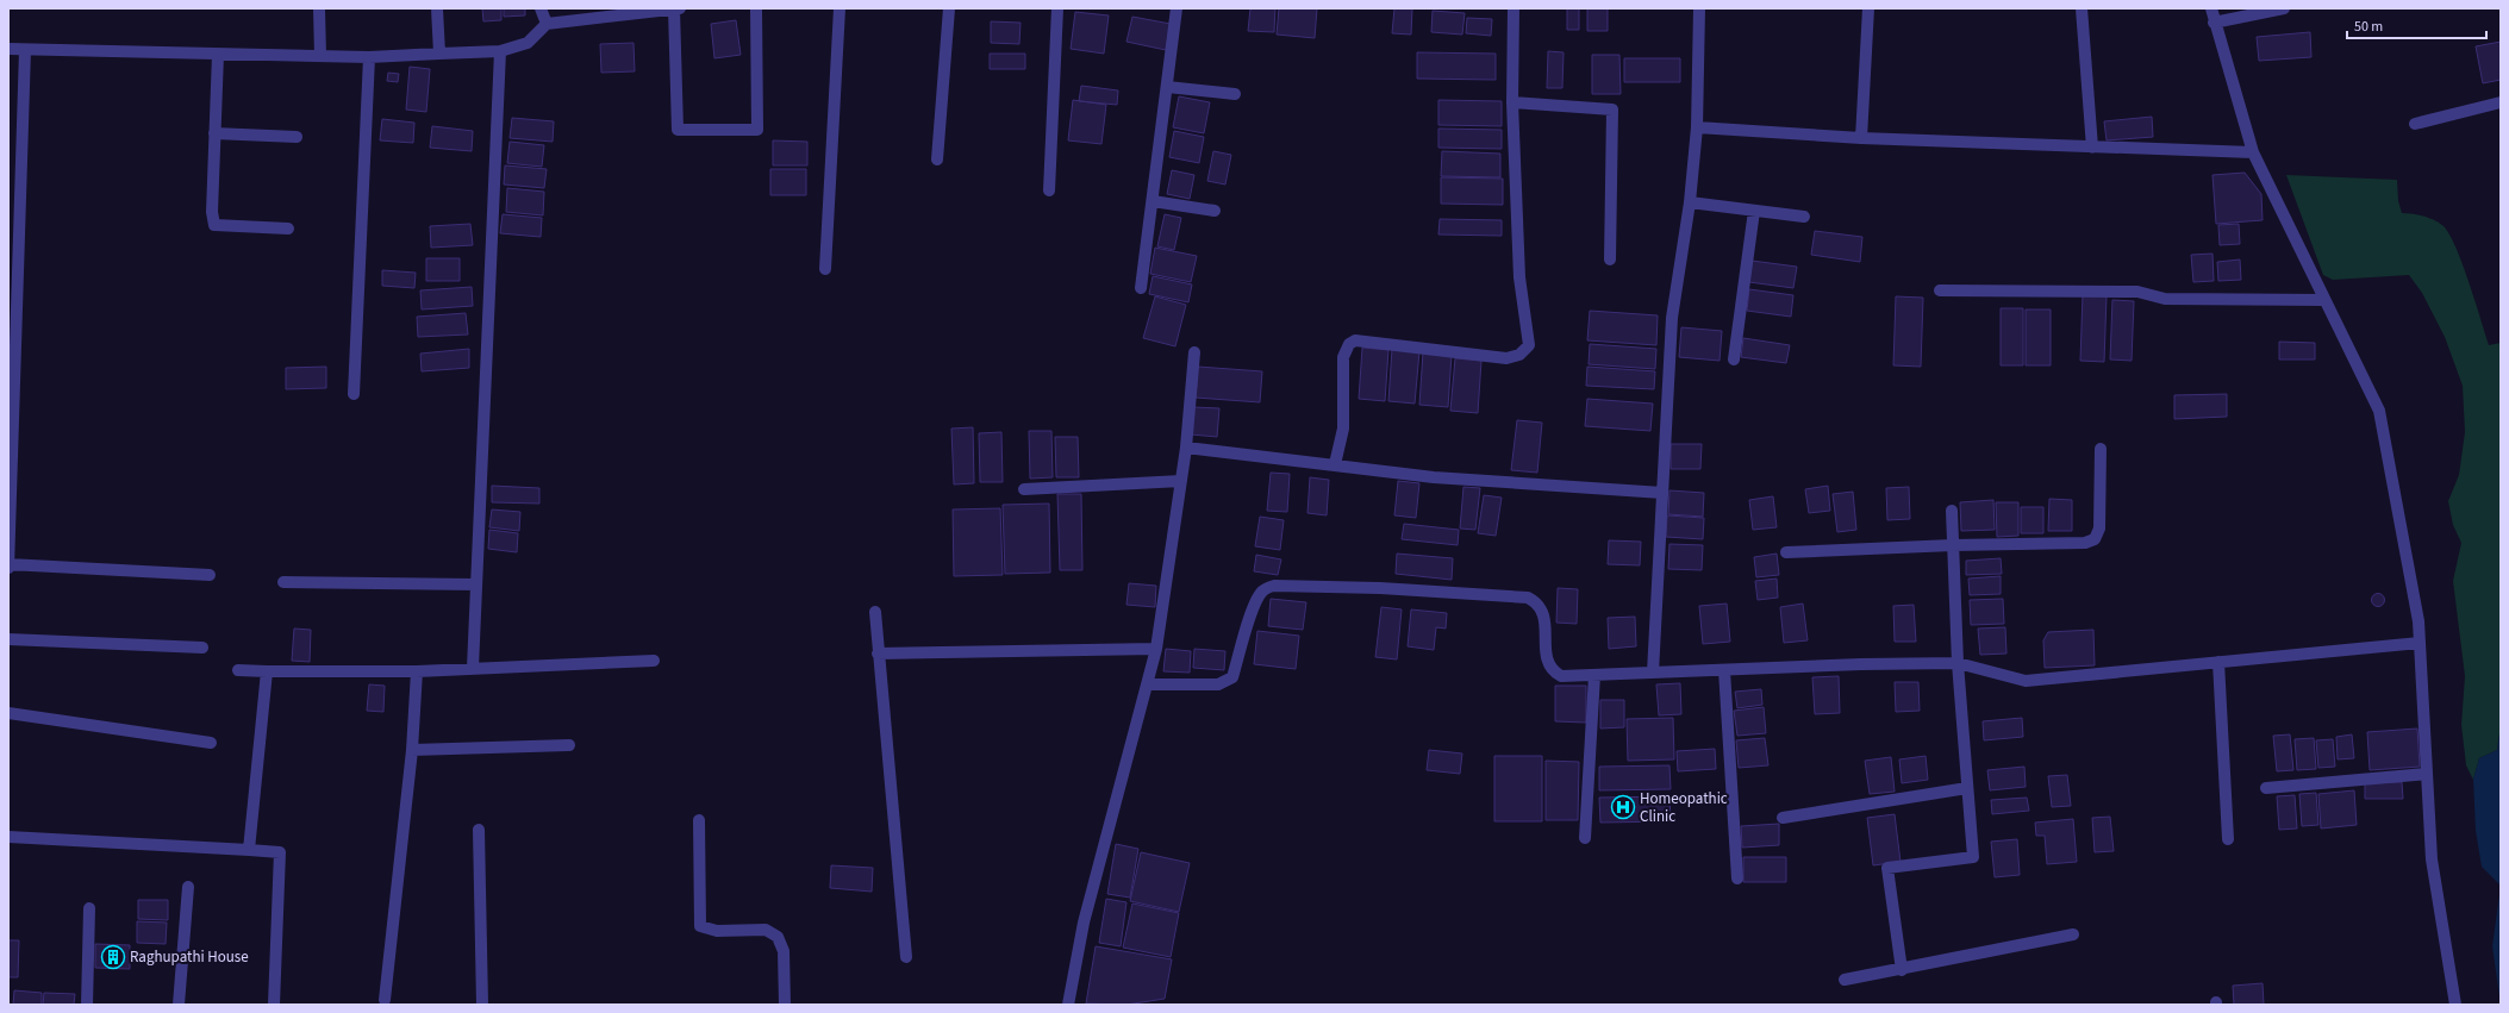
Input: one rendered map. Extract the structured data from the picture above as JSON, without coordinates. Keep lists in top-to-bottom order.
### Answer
{
  "places": {
    "hospital": ["Homeopathic Clinic"],
    "building": ["Raghupathi House"]
  },
  "scale_bar": "50 m"
}
